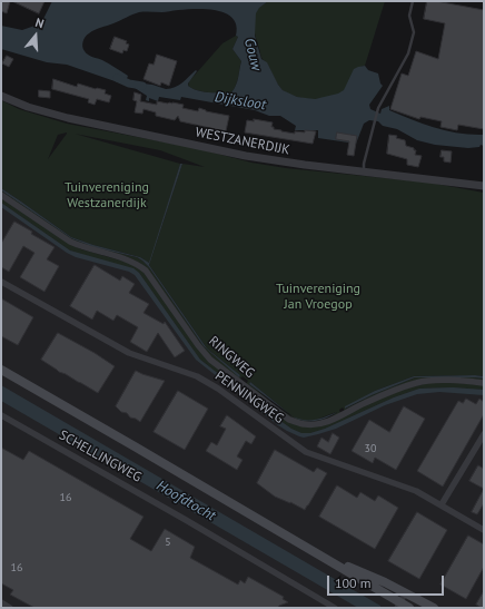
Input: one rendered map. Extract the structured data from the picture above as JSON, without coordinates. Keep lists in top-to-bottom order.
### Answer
{
  "streets": {
    "street": [
      "WESTZANERDIJK",
      "RINGWEG",
      "PENNINGWEG",
      "SCHELLINGWEG"
    ]
  },
  "water": ["Gouw", "Dijksloot", "Hoofdtocht"],
  "parks": ["Tuinvereniging Westzanerdijk", "Tuinvereniging Jan Vroegop"],
  "house_numbers": [
    "30",
    "16",
    "5",
    "16"
  ],
  "scale_bar": "100 m",
  "north": "top"
}
